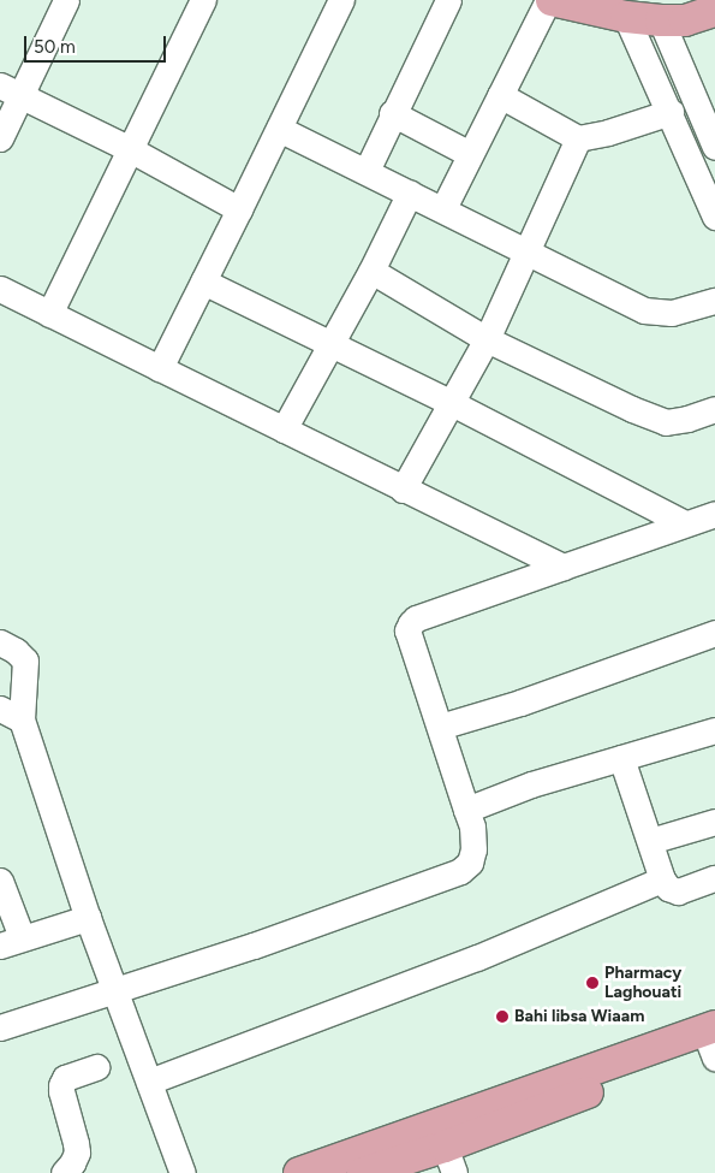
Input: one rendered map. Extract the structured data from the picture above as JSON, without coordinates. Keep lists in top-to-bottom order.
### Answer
{
  "places": ["Pharmacy Laghouati", "Bahi libsa Wiaam"],
  "scale_bar": "50 m"
}
